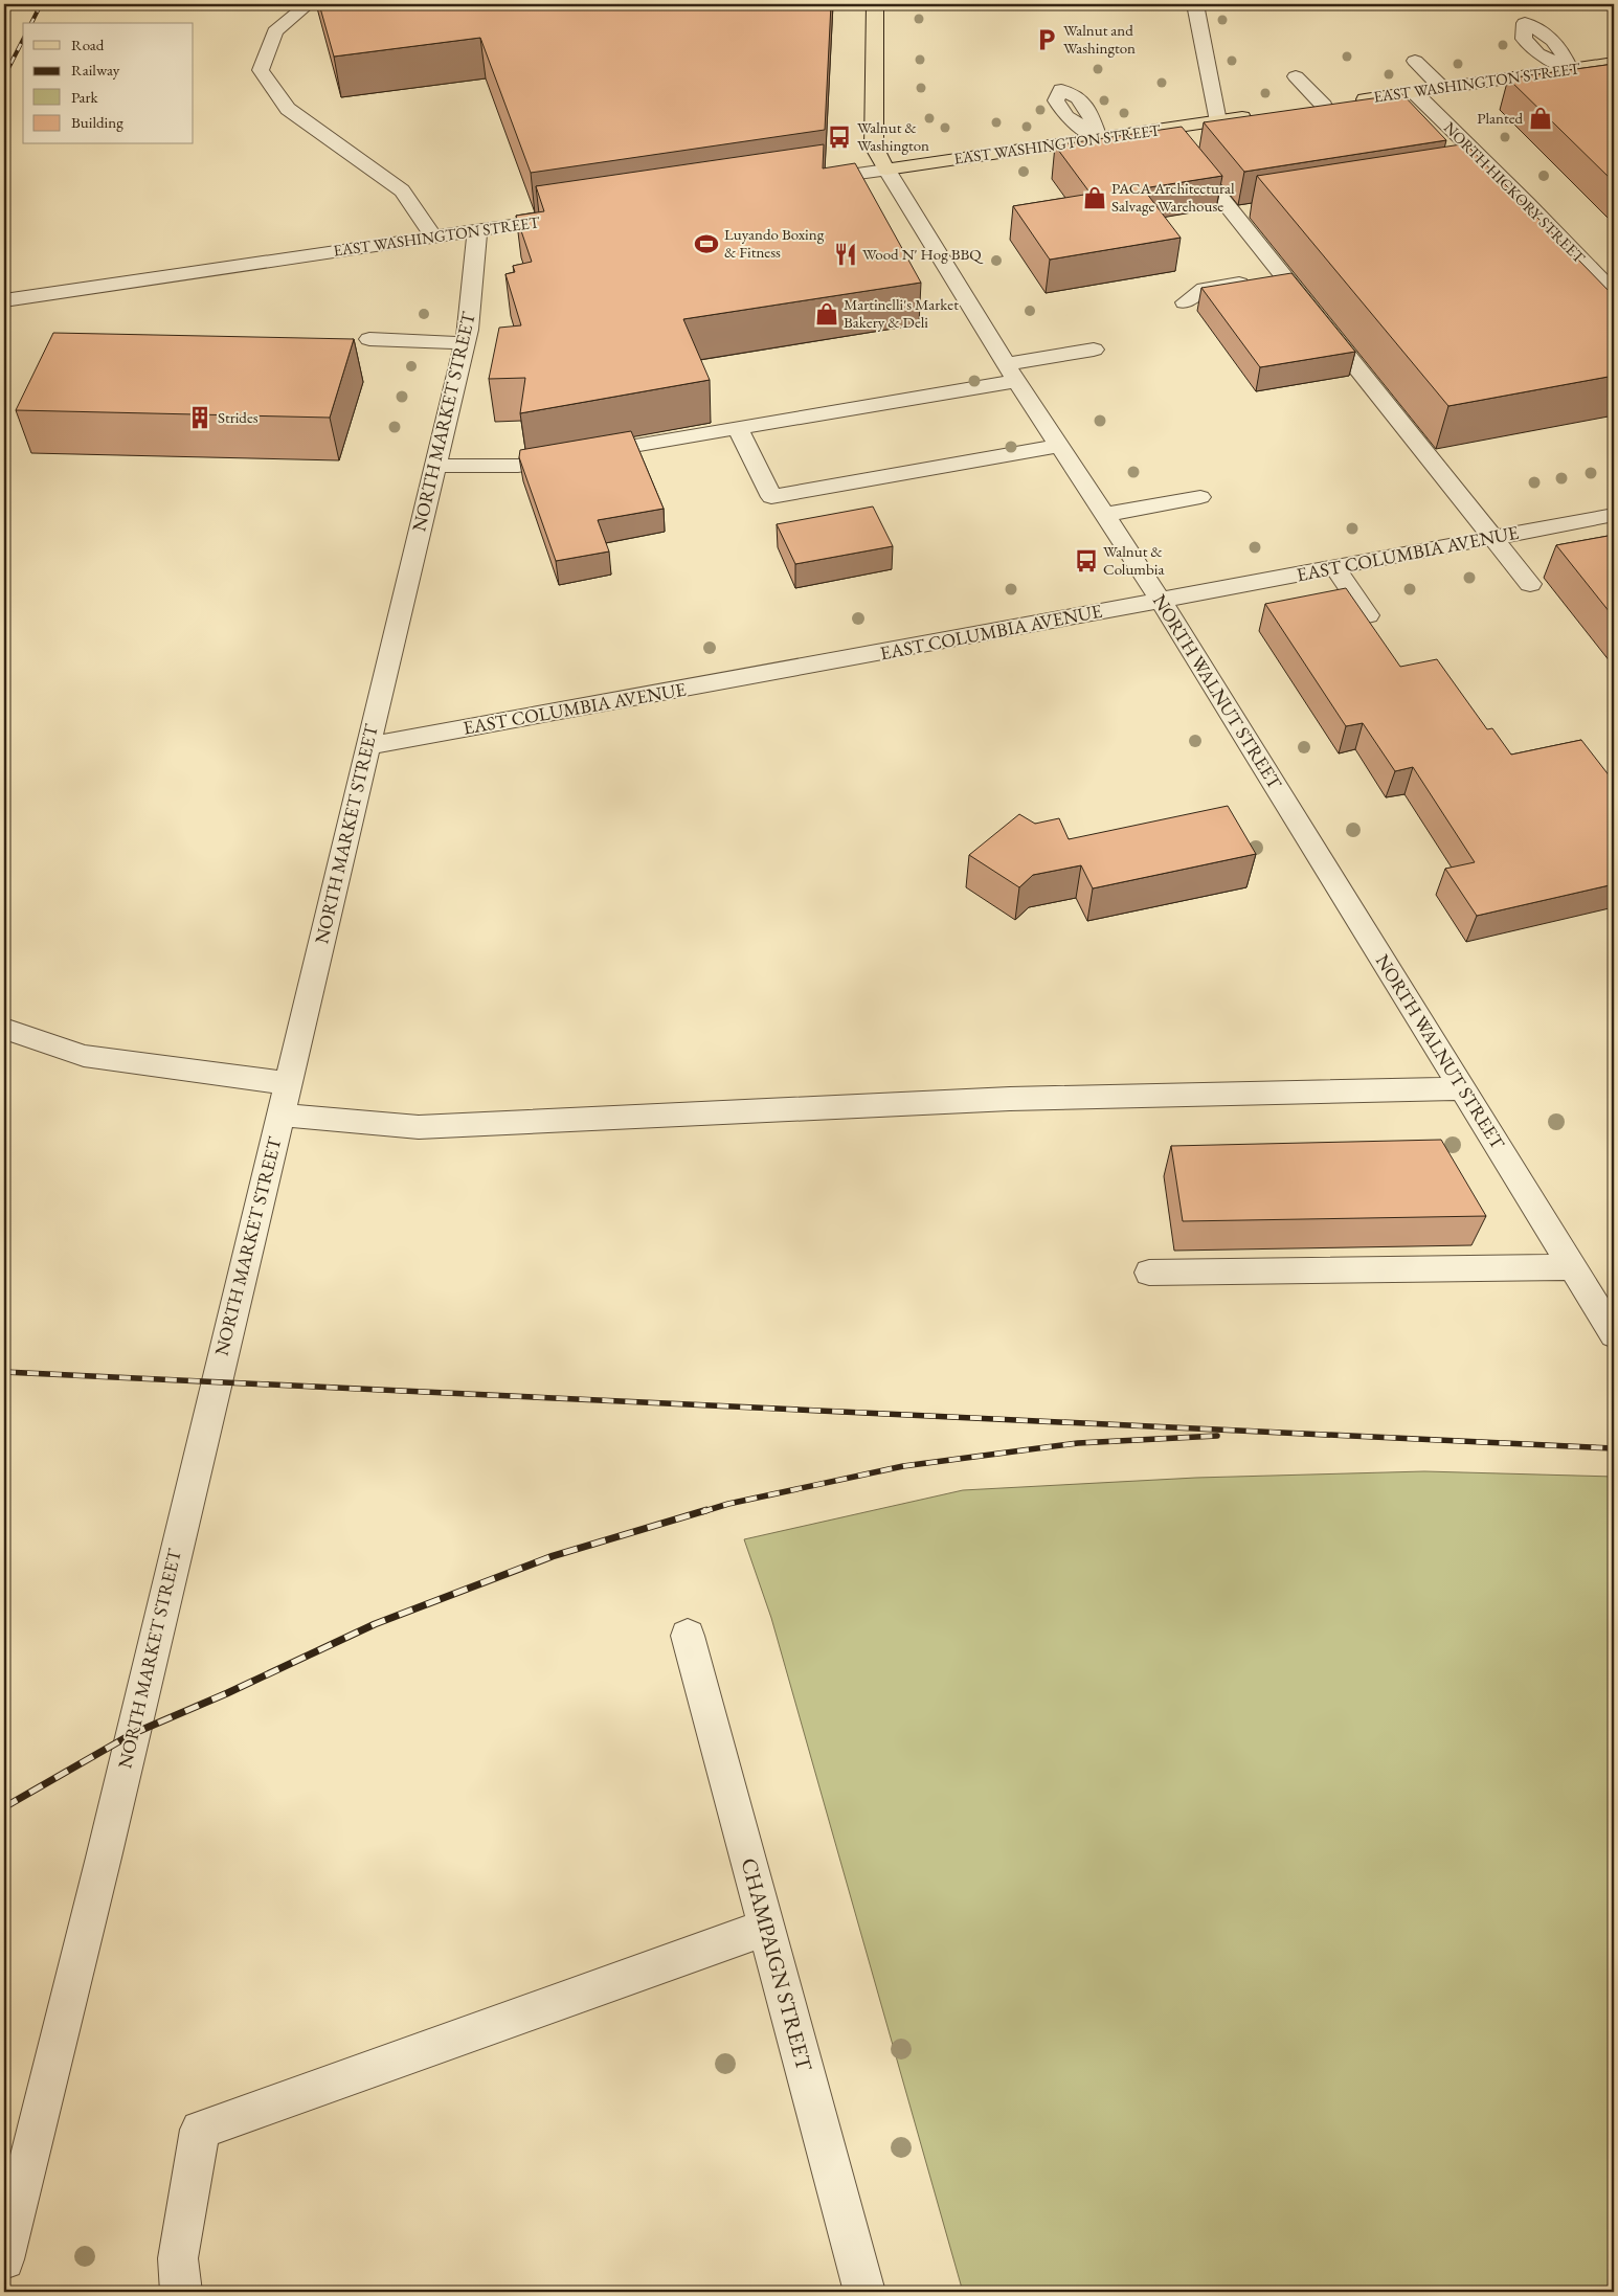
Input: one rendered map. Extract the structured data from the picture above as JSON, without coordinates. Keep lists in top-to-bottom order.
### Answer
{
  "streets": {
    "main road": ["EAST WASHINGTON STREET", "NORTH WALNUT STREET"],
    "street": [
      "NORTH HICKORY STREET",
      "NORTH MARKET STREET",
      "EAST COLUMBIA AVENUE",
      "CHAMPAIGN STREET"
    ]
  },
  "crossings": [
    ["EAST WASHINGTON STREET", "NORTH HICKORY STREET"],
    ["EAST WASHINGTON STREET", "NORTH MARKET STREET"],
    ["EAST WASHINGTON STREET", "NORTH WALNUT STREET"],
    ["NORTH MARKET STREET", "EAST COLUMBIA AVENUE"],
    ["EAST COLUMBIA AVENUE", "NORTH WALNUT STREET"]
  ],
  "places": {
    "parking": ["Walnut and Washington"],
    "shop": ["Planted", "PACA Architectural Salvage Warehouse", "Martinelli's Market Bakery & Deli"],
    "bus stop": ["Walnut & Washington", "Walnut & Columbia"],
    "sports": ["Luyando Boxing & Fitness"],
    "restaurant": ["Wood N' Hog BBQ"],
    "building": ["Strides"]
  },
  "legend": [
    "Road",
    "Railway",
    "Park",
    "Building"
  ]
}
